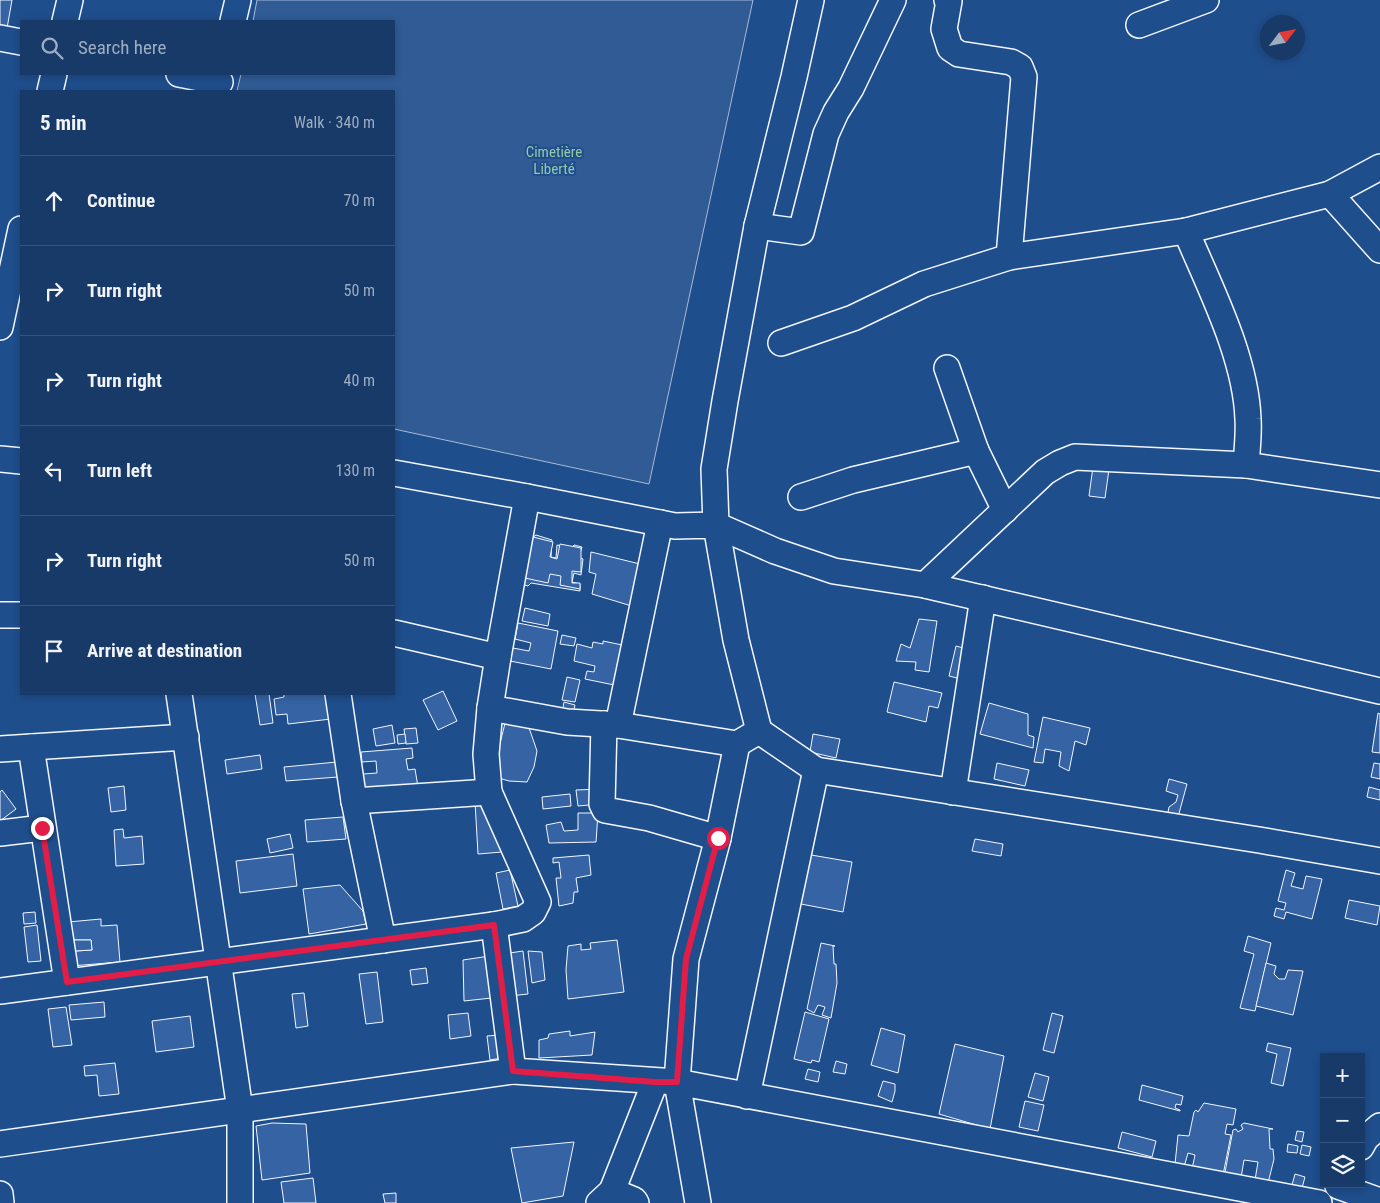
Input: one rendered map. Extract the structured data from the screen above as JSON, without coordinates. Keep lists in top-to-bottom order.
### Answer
{
  "parks": ["Cimetière Liberté"],
  "north": "top right",
  "page": {
    "search": "Search here",
    "heading": ["5 min", "Walk · 340 m"],
    "list": [
      ["Continue", "70 m"],
      ["Turn right", "50 m"],
      ["Turn right", "40 m"],
      ["Turn left", "130 m"],
      ["Turn right", "50 m"],
      "Arrive at destination"
    ],
    "map_buttons": ["+", "−"]
  }
}
